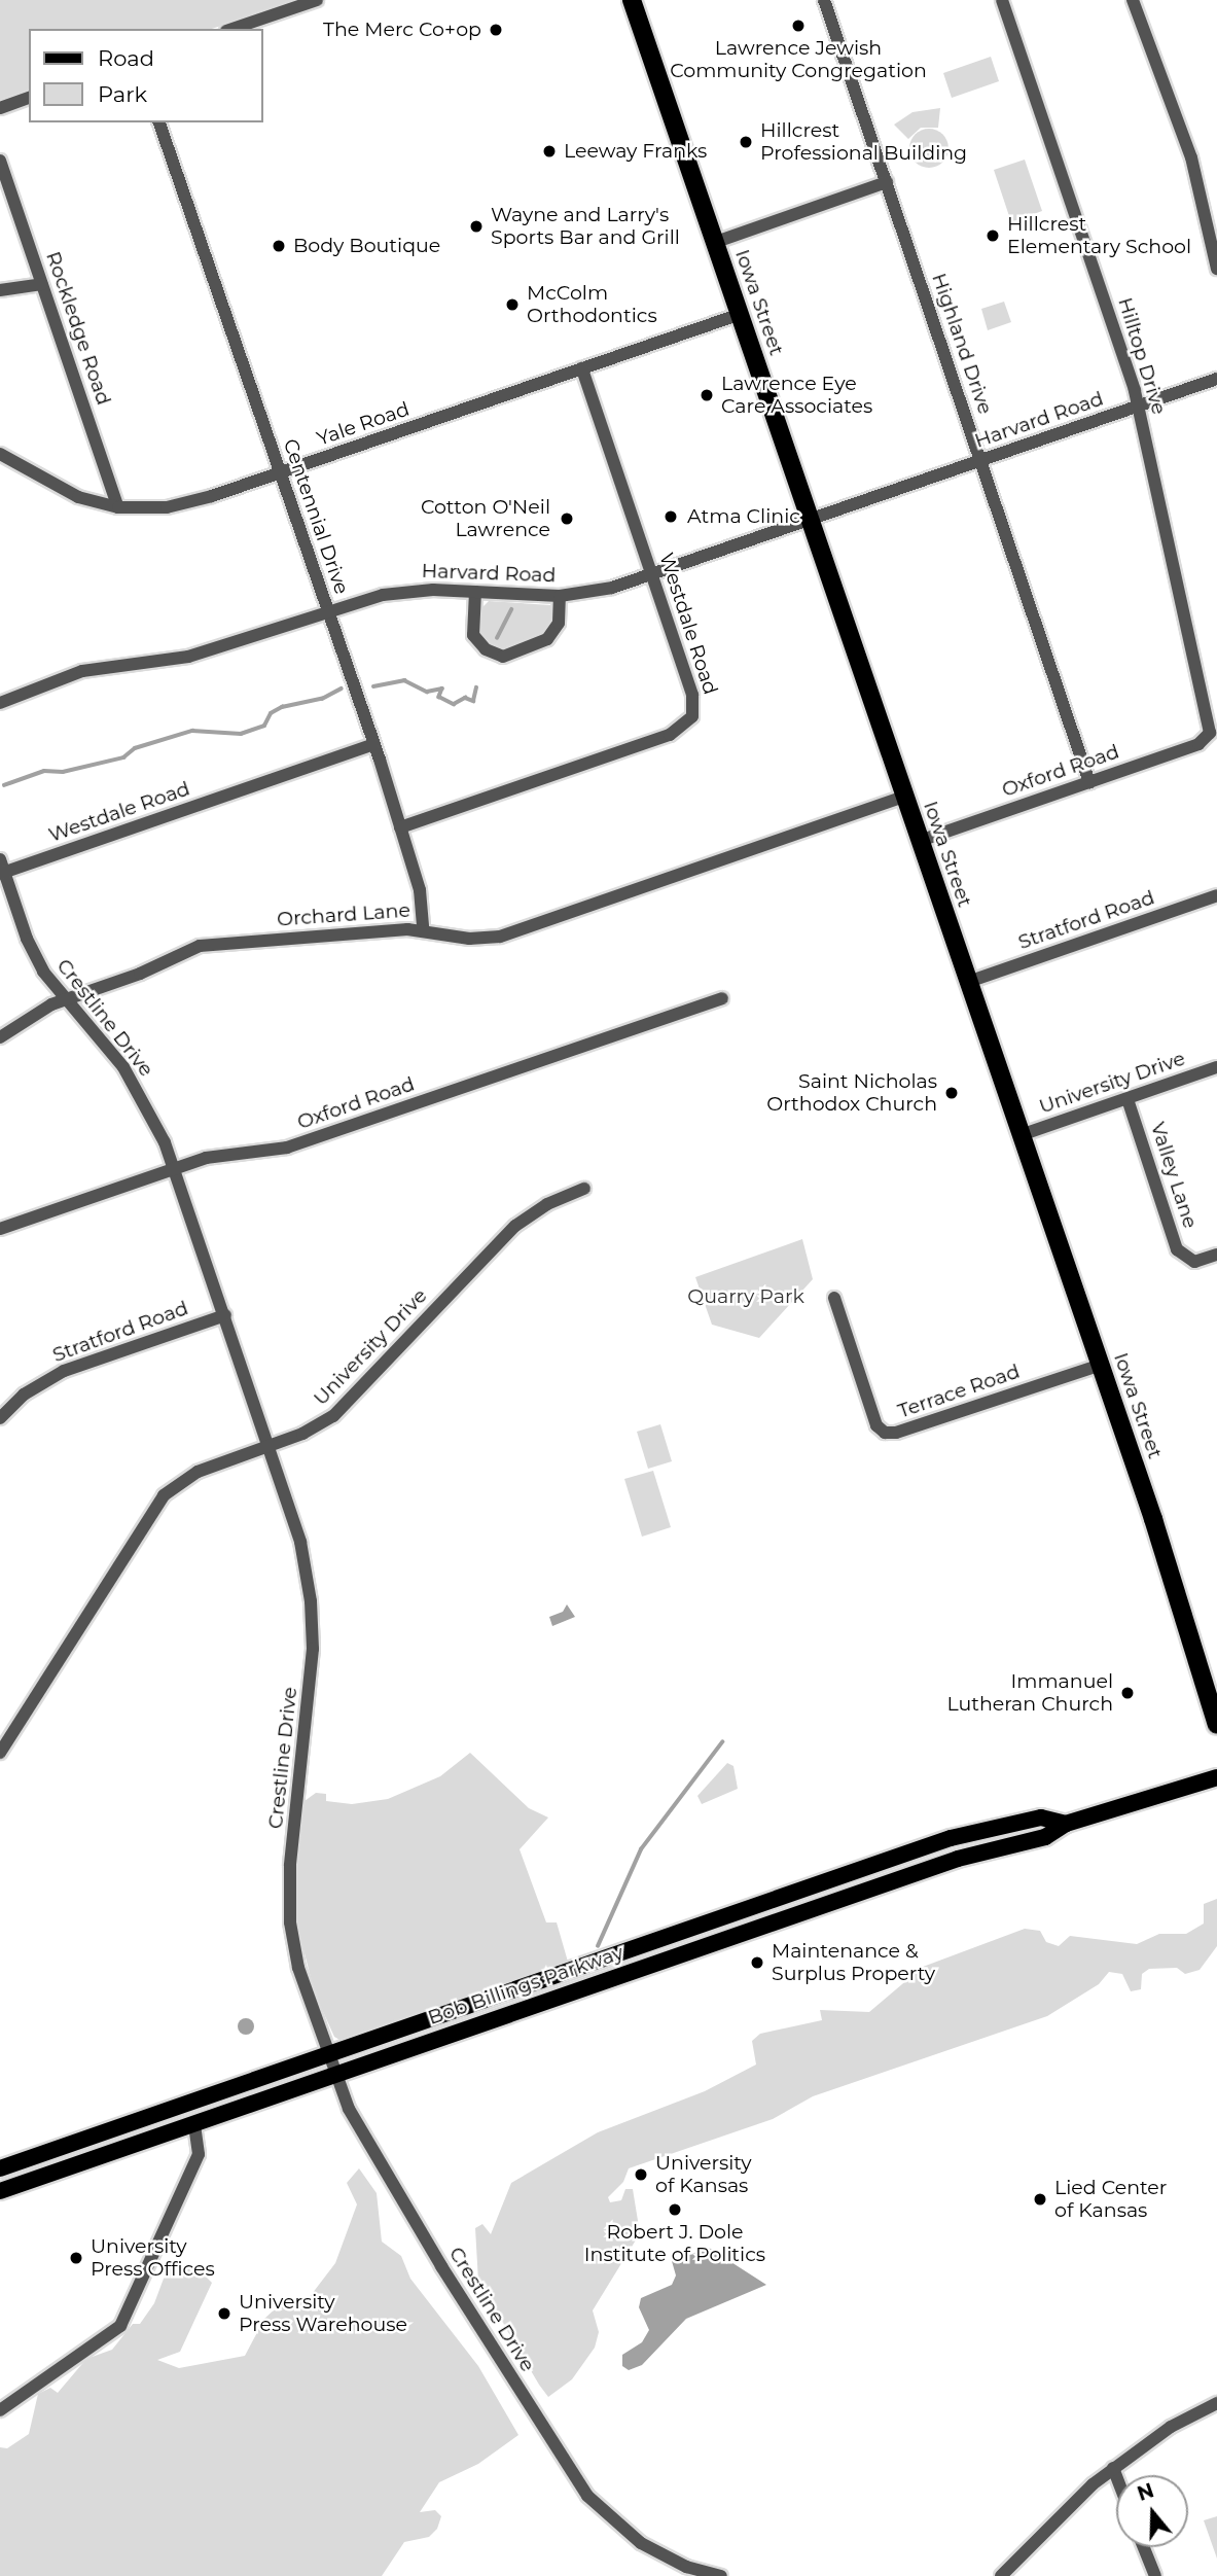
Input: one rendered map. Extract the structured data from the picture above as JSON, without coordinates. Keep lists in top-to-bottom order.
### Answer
{
  "streets": {
    "highway": ["Iowa Street"],
    "main road": ["Bob Billings Parkway"],
    "street": [
      "Rockledge Road",
      "Highland Drive",
      "Hilltop Drive",
      "Harvard Road",
      "Yale Road",
      "Centennial Drive",
      "Westdale Road",
      "Oxford Road",
      "Orchard Lane",
      "Stratford Road",
      "Crestline Drive",
      "University Drive",
      "Valley Lane",
      "Terrace Road"
    ]
  },
  "crossings": [
    ["Iowa Street", "Harvard Road"],
    ["Iowa Street", "Yale Road"],
    ["Iowa Street", "Oxford Road"],
    ["Iowa Street", "Orchard Lane"],
    ["Iowa Street", "Stratford Road"],
    ["Iowa Street", "University Drive"],
    ["Iowa Street", "Terrace Road"],
    ["Rockledge Road", "Yale Road"],
    ["Highland Drive", "Harvard Road"],
    ["Highland Drive", "Oxford Road"],
    ["Hilltop Drive", "Harvard Road"],
    ["Hilltop Drive", "Oxford Road"],
    ["Harvard Road", "Centennial Drive"],
    ["Harvard Road", "Westdale Road"],
    ["Yale Road", "Centennial Drive"],
    ["Yale Road", "Westdale Road"],
    ["Centennial Drive", "Westdale Road"],
    ["Centennial Drive", "Orchard Lane"],
    ["Westdale Road", "Crestline Drive"],
    ["Oxford Road", "Crestline Drive"],
    ["Orchard Lane", "Crestline Drive"],
    ["Stratford Road", "Crestline Drive"],
    ["Crestline Drive", "University Drive"],
    ["Crestline Drive", "Bob Billings Parkway"],
    ["University Drive", "Valley Lane"]
  ],
  "parks": ["Quarry Park"],
  "places": [
    "Lawrence Jewish Community Congregation",
    "The Merc Co+op",
    "Hillcrest Professional Building",
    "Leeway Franks",
    "Wayne and Larry's Sports Bar and Grill",
    "Hillcrest Elementary School",
    "Body Boutique",
    "McColm Orthodontics",
    "Lawrence Eye Care Associates",
    "Atma Clinic",
    "Cotton O'Neil Lawrence",
    "Saint Nicholas Orthodox Church",
    "Immanuel Lutheran Church",
    "Maintenance & Surplus Property",
    "University of Kansas",
    "Lied Center of Kansas",
    "Robert J. Dole Institute of Politics",
    "University Press Offices",
    "University Press Warehouse"
  ],
  "legend": ["Road", "Park"],
  "north": "top"
}
